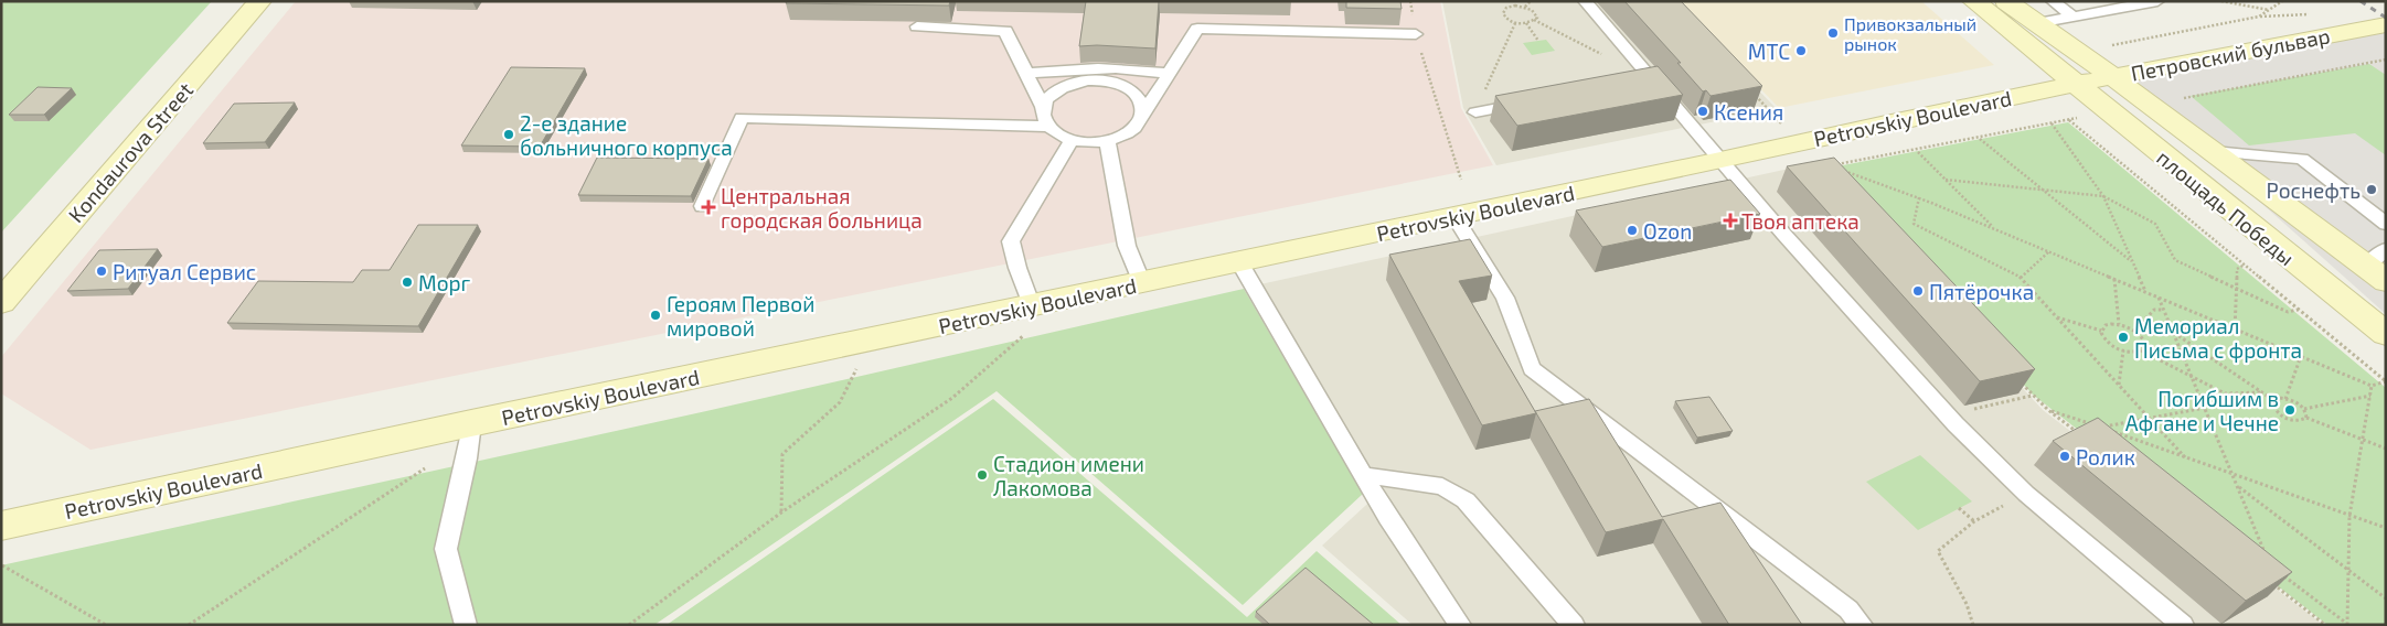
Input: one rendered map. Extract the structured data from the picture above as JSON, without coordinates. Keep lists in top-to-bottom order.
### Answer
{
  "streets": {
    "street": [
      "Петровский бульвар",
      "Petrovskiy Boulevard",
      "Kondaurova Street",
      "площадь Победы"
    ]
  },
  "crossings": [
    ["Петровский бульвар", "Petrovskiy Boulevard"],
    ["Петровский бульвар", "площадь Победы"],
    ["Petrovskiy Boulevard", "площадь Победы"]
  ],
  "places": {
    "other": [
      "Привокзальный рынок",
      "МТС",
      "Ксения",
      "2-е здание больничного корпуса",
      "Роснефть",
      "Ozon",
      "Ритуал Сервис",
      "Морг",
      "Пятёрочка",
      "Героям Первой мировой",
      "Мемориал Письма с фронта",
      "Погибшим в Афгане и Чечне",
      "Ролик",
      "Стадион имени Лакомова"
    ],
    "health": ["Центральная городская больница", "Твоя аптека"]
  }
}
